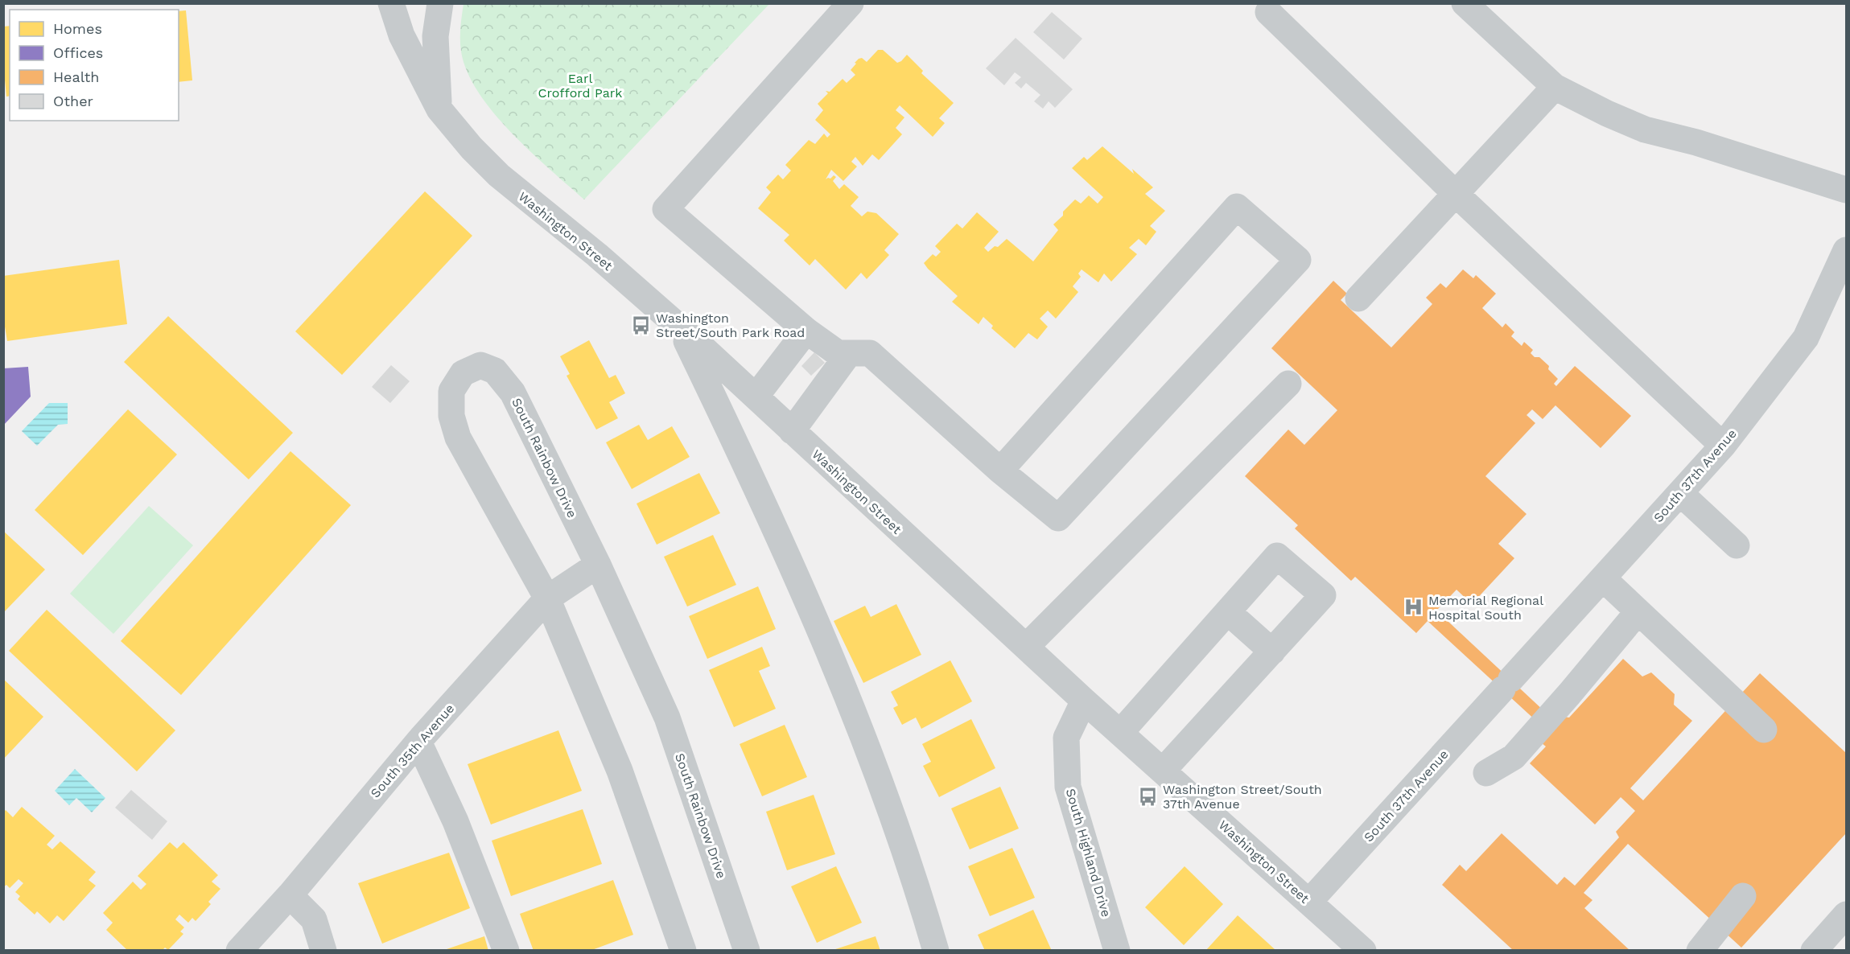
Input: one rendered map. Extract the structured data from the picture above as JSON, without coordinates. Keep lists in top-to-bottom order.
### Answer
{
  "streets": {
    "street": [
      "Washington Street",
      "South Rainbow Drive",
      "South 37th Avenue",
      "South 35th Avenue",
      "South Highland Drive"
    ]
  },
  "crossings": [
    ["Washington Street", "South 37th Avenue"],
    ["Washington Street", "South Highland Drive"],
    ["South Rainbow Drive", "South 35th Avenue"]
  ],
  "parks": ["Earl Crofford Park"],
  "places": {
    "bus stop": ["Washington Street/South Park Road", "Washington Street/South 37th Avenue"],
    "hospital": ["Memorial Regional Hospital South"]
  },
  "legend": [
    "Homes",
    "Offices",
    "Health",
    "Other"
  ]
}
